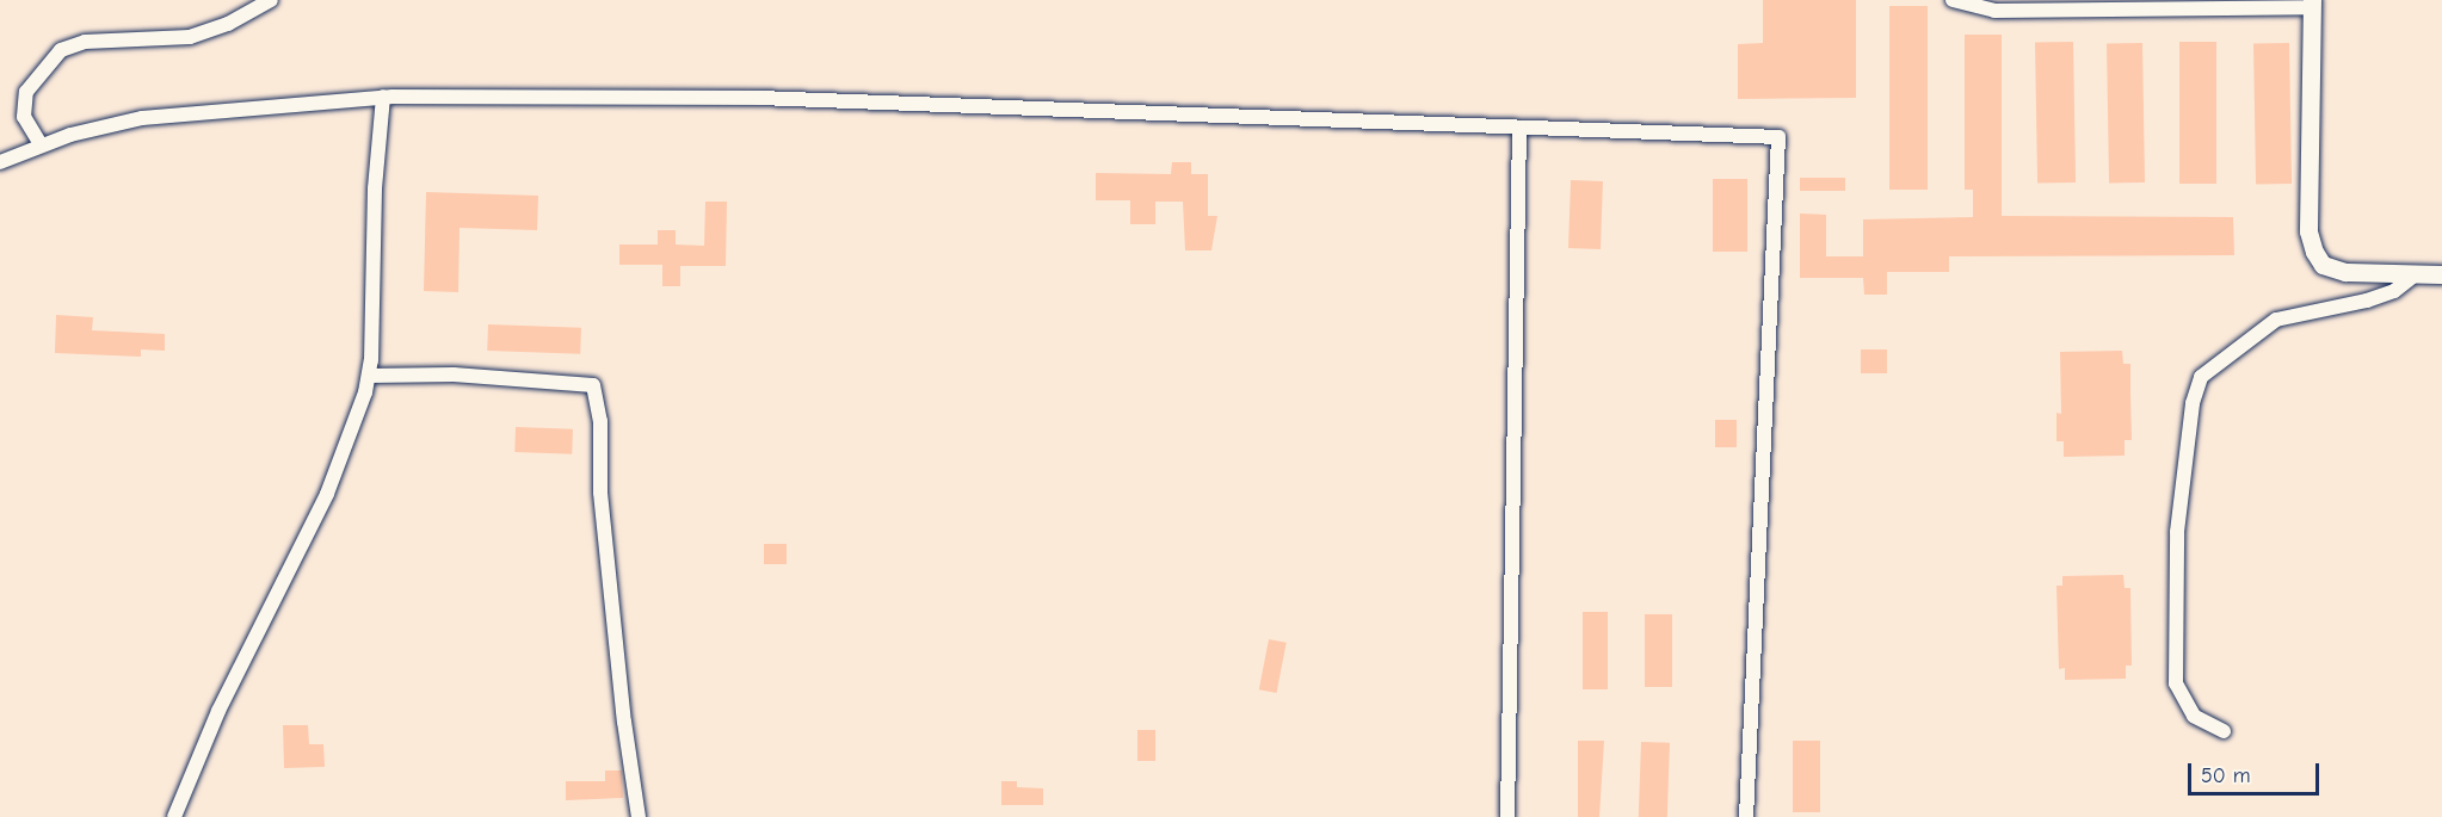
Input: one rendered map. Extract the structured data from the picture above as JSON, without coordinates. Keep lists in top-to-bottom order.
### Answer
{
  "scale_bar": "50 m"
}
